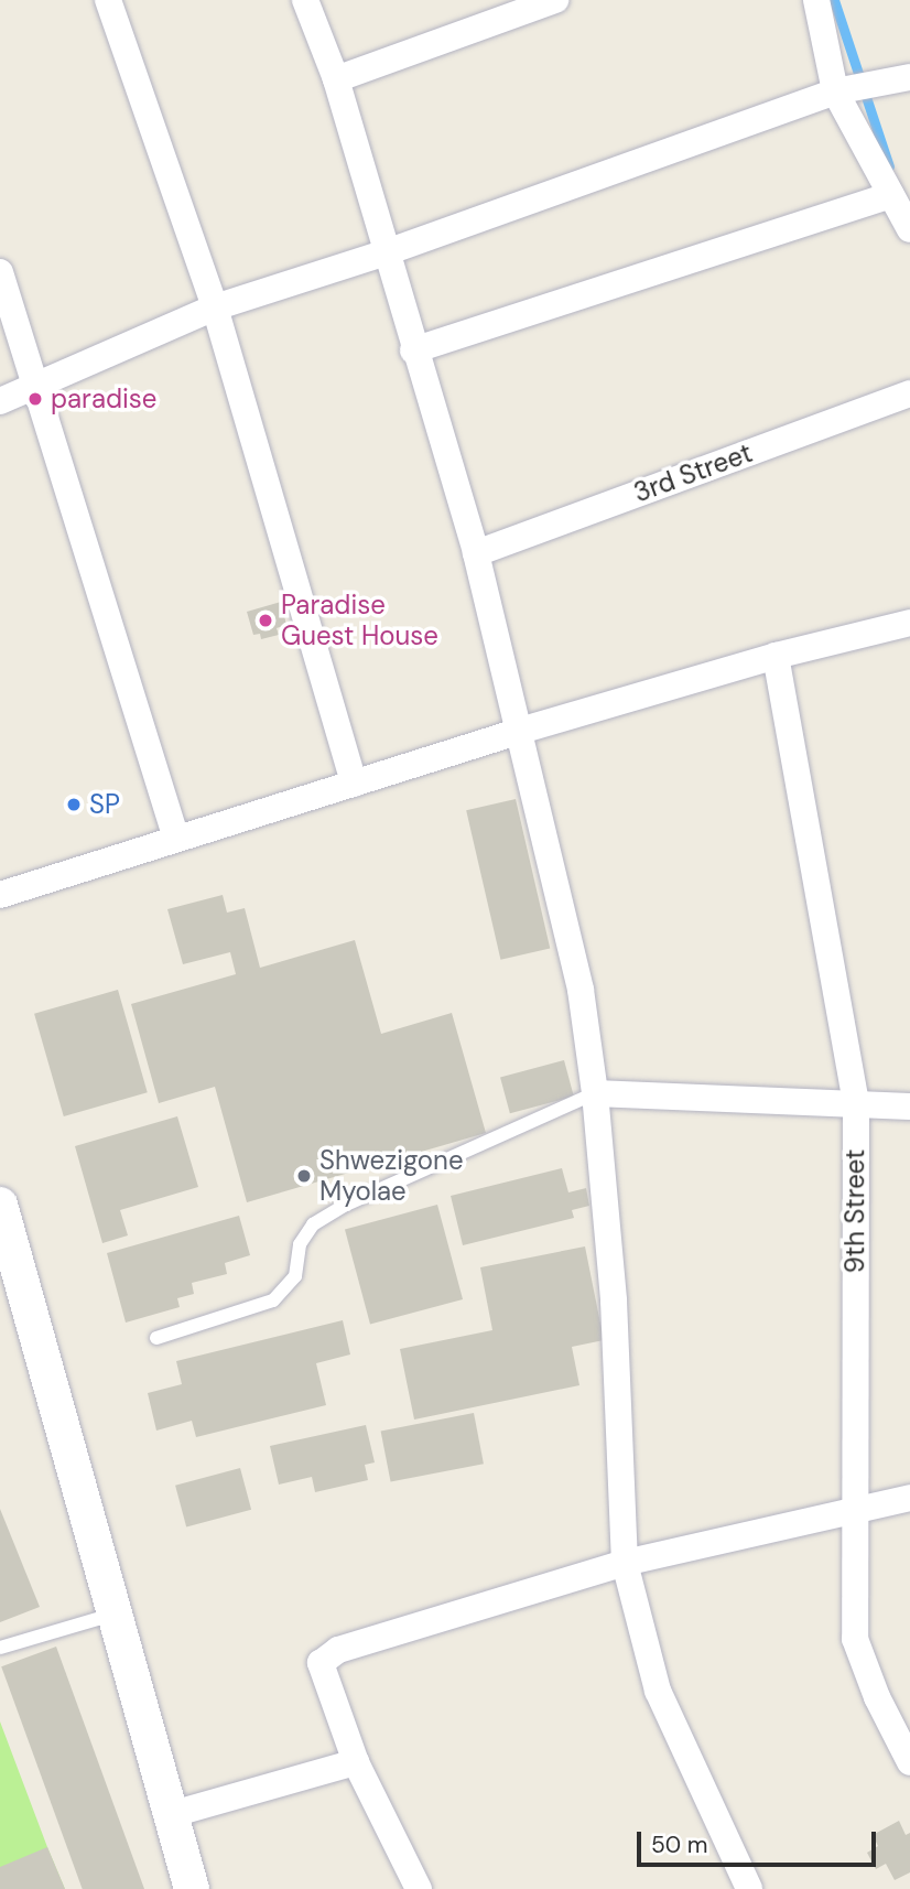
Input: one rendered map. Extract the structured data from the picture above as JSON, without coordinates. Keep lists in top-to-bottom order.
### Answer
{
  "streets": {
    "street": ["3rd Street", "9th Street"]
  },
  "places": [
    "paradise",
    "Paradise Guest House",
    "SP",
    "Shwezigone Myolae"
  ],
  "scale_bar": "50 m"
}
